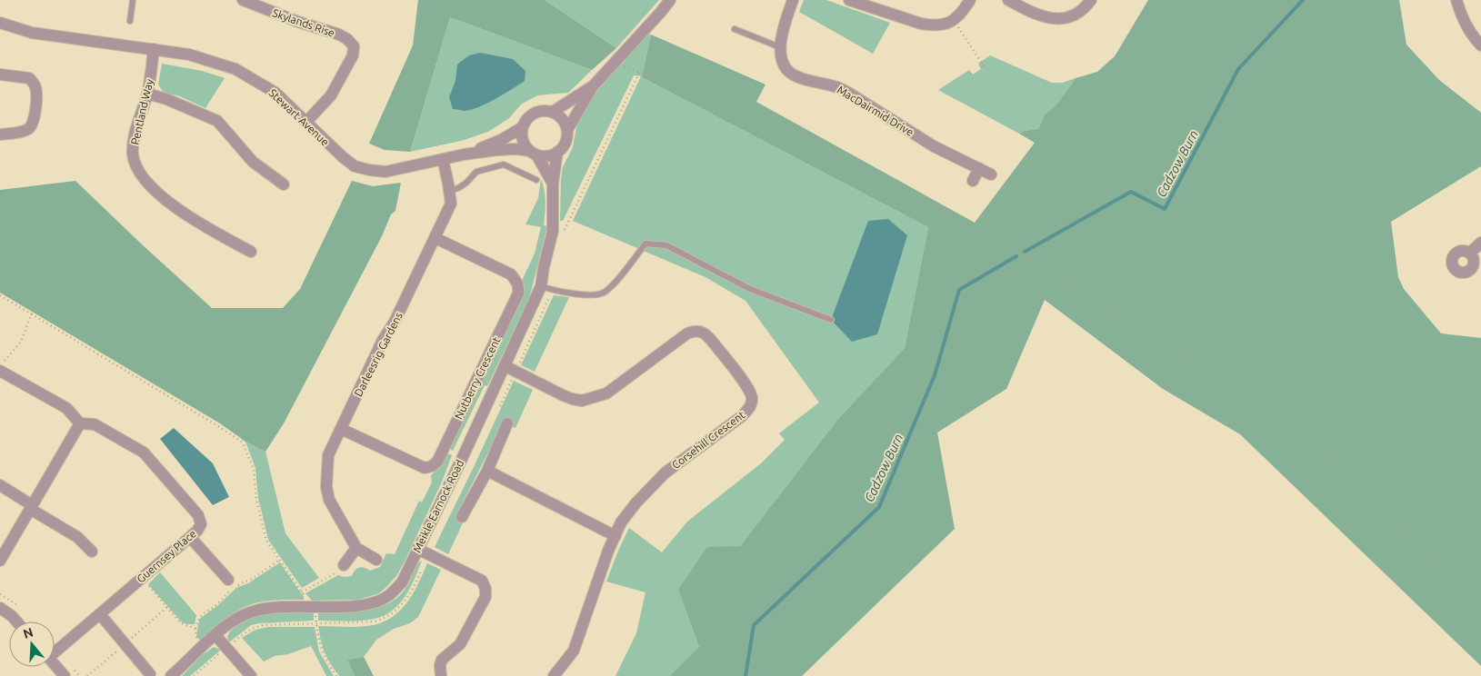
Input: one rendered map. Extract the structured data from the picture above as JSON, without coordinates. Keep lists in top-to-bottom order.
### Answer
{
  "streets": {
    "street": [
      "Skylands Rise",
      "MacDairmid Drive",
      "Pentland Way",
      "Stewart Avenue",
      "Darleesrig Gardens",
      "Nutberry Crescent",
      "Corsehill Crescent",
      "Meikle Earnock Road",
      "Guernsey Place"
    ]
  },
  "crossings": [
    ["Skylands Rise", "Stewart Avenue"],
    ["Pentland Way", "Stewart Avenue"],
    ["Stewart Avenue", "Darleesrig Gardens"],
    ["Stewart Avenue", "Meikle Earnock Road"],
    ["Darleesrig Gardens", "Nutberry Crescent"],
    ["Corsehill Crescent", "Meikle Earnock Road"]
  ],
  "water": ["Cadzow Burn"],
  "north": "top"
}
